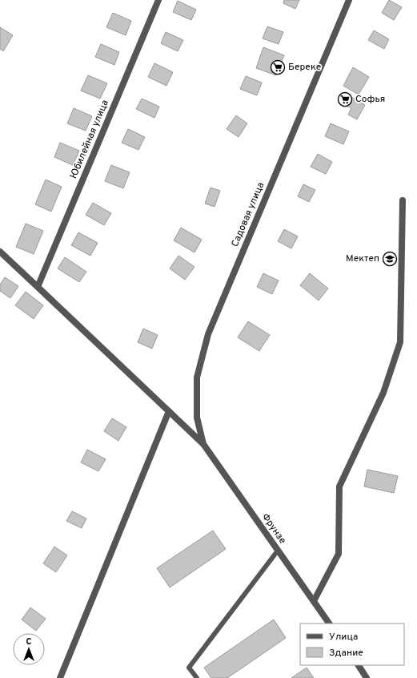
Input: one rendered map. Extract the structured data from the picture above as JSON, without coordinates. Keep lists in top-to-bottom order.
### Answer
{
  "streets": {
    "street": ["Юбилейная улица", "Садовая улица", "Фрунзе"]
  },
  "crossings": [
    ["Садовая улица", "Фрунзе"]
  ],
  "places": {
    "supermarket": ["Береке", "Софья"],
    "school or university": ["Мектеп"]
  },
  "legend": ["Улица", "Здание"],
  "north": "top"
}
